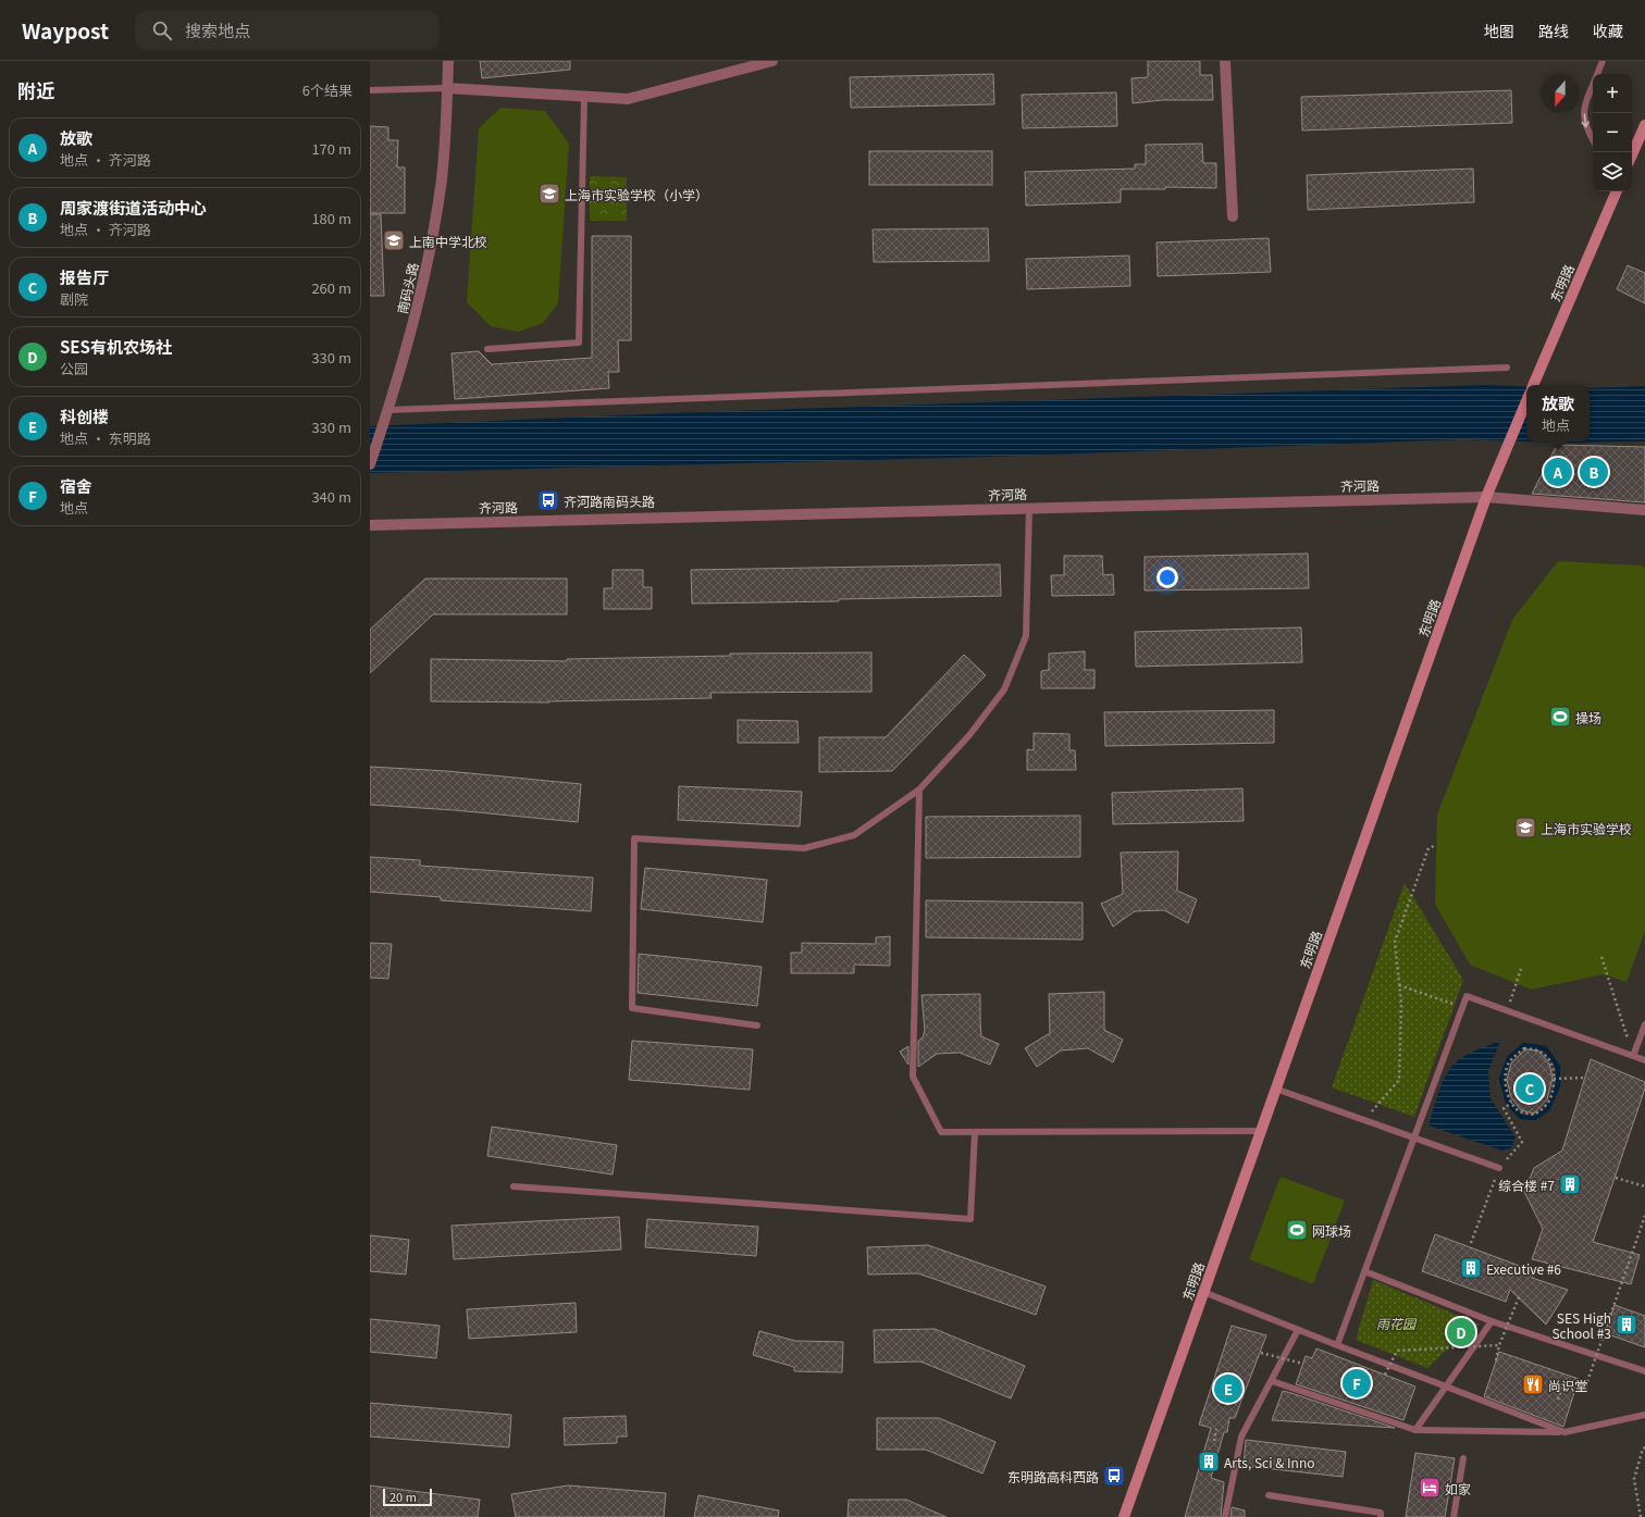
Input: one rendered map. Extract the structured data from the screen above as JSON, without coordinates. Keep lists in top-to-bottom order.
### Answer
{
  "streets": {
    "main road": ["东明路"],
    "street": ["南码头路", "齐河路"]
  },
  "crossings": [
    ["东明路", "齐河路"]
  ],
  "parks": ["雨花园"],
  "places": {
    "school or university": ["上海市实验学校（小学）", "上南中学北校", "上海市实验学校"],
    "bus stop": ["齐河路南码头路", "东明路高科西路"],
    "sports": ["操场", "网球场"],
    "building": [
      "综合楼 #7",
      "Executive #6",
      "SES High School #3",
      "Arts, Sci & Inno"
    ],
    "restaurant": ["尚识堂"],
    "hotel": ["如家"]
  },
  "scale_bar": "20 m",
  "north": "bottom",
  "page": {
    "header": "Waypost",
    "search": "搜索地点",
    "nav": ["地图", "路线", "收藏"],
    "heading": ["附近", "6个结果"],
    "map_buttons": ["+", "−"],
    "list": [
      {
        "mark": "A",
        "name": "放歌",
        "note": "地点 · 齐河路",
        "value": "170 m"
      },
      {
        "mark": "B",
        "name": "周家渡街道活动中心",
        "note": "地点 · 齐河路",
        "value": "180 m"
      },
      {
        "mark": "C",
        "name": "报告厅",
        "note": "剧院",
        "value": "260 m"
      },
      {
        "mark": "D",
        "name": "SES有机农场社",
        "note": "公园",
        "value": "330 m"
      },
      {
        "mark": "E",
        "name": "科创楼",
        "note": "地点 · 东明路",
        "value": "330 m"
      },
      {
        "mark": "F",
        "name": "宿舍",
        "note": "地点",
        "value": "340 m"
      }
    ],
    "popup": ["放歌", "地点"],
    "pins": [
      "A",
      "B",
      "C",
      "D",
      "F",
      "E"
    ],
    "scale": "20 m"
  }
}
